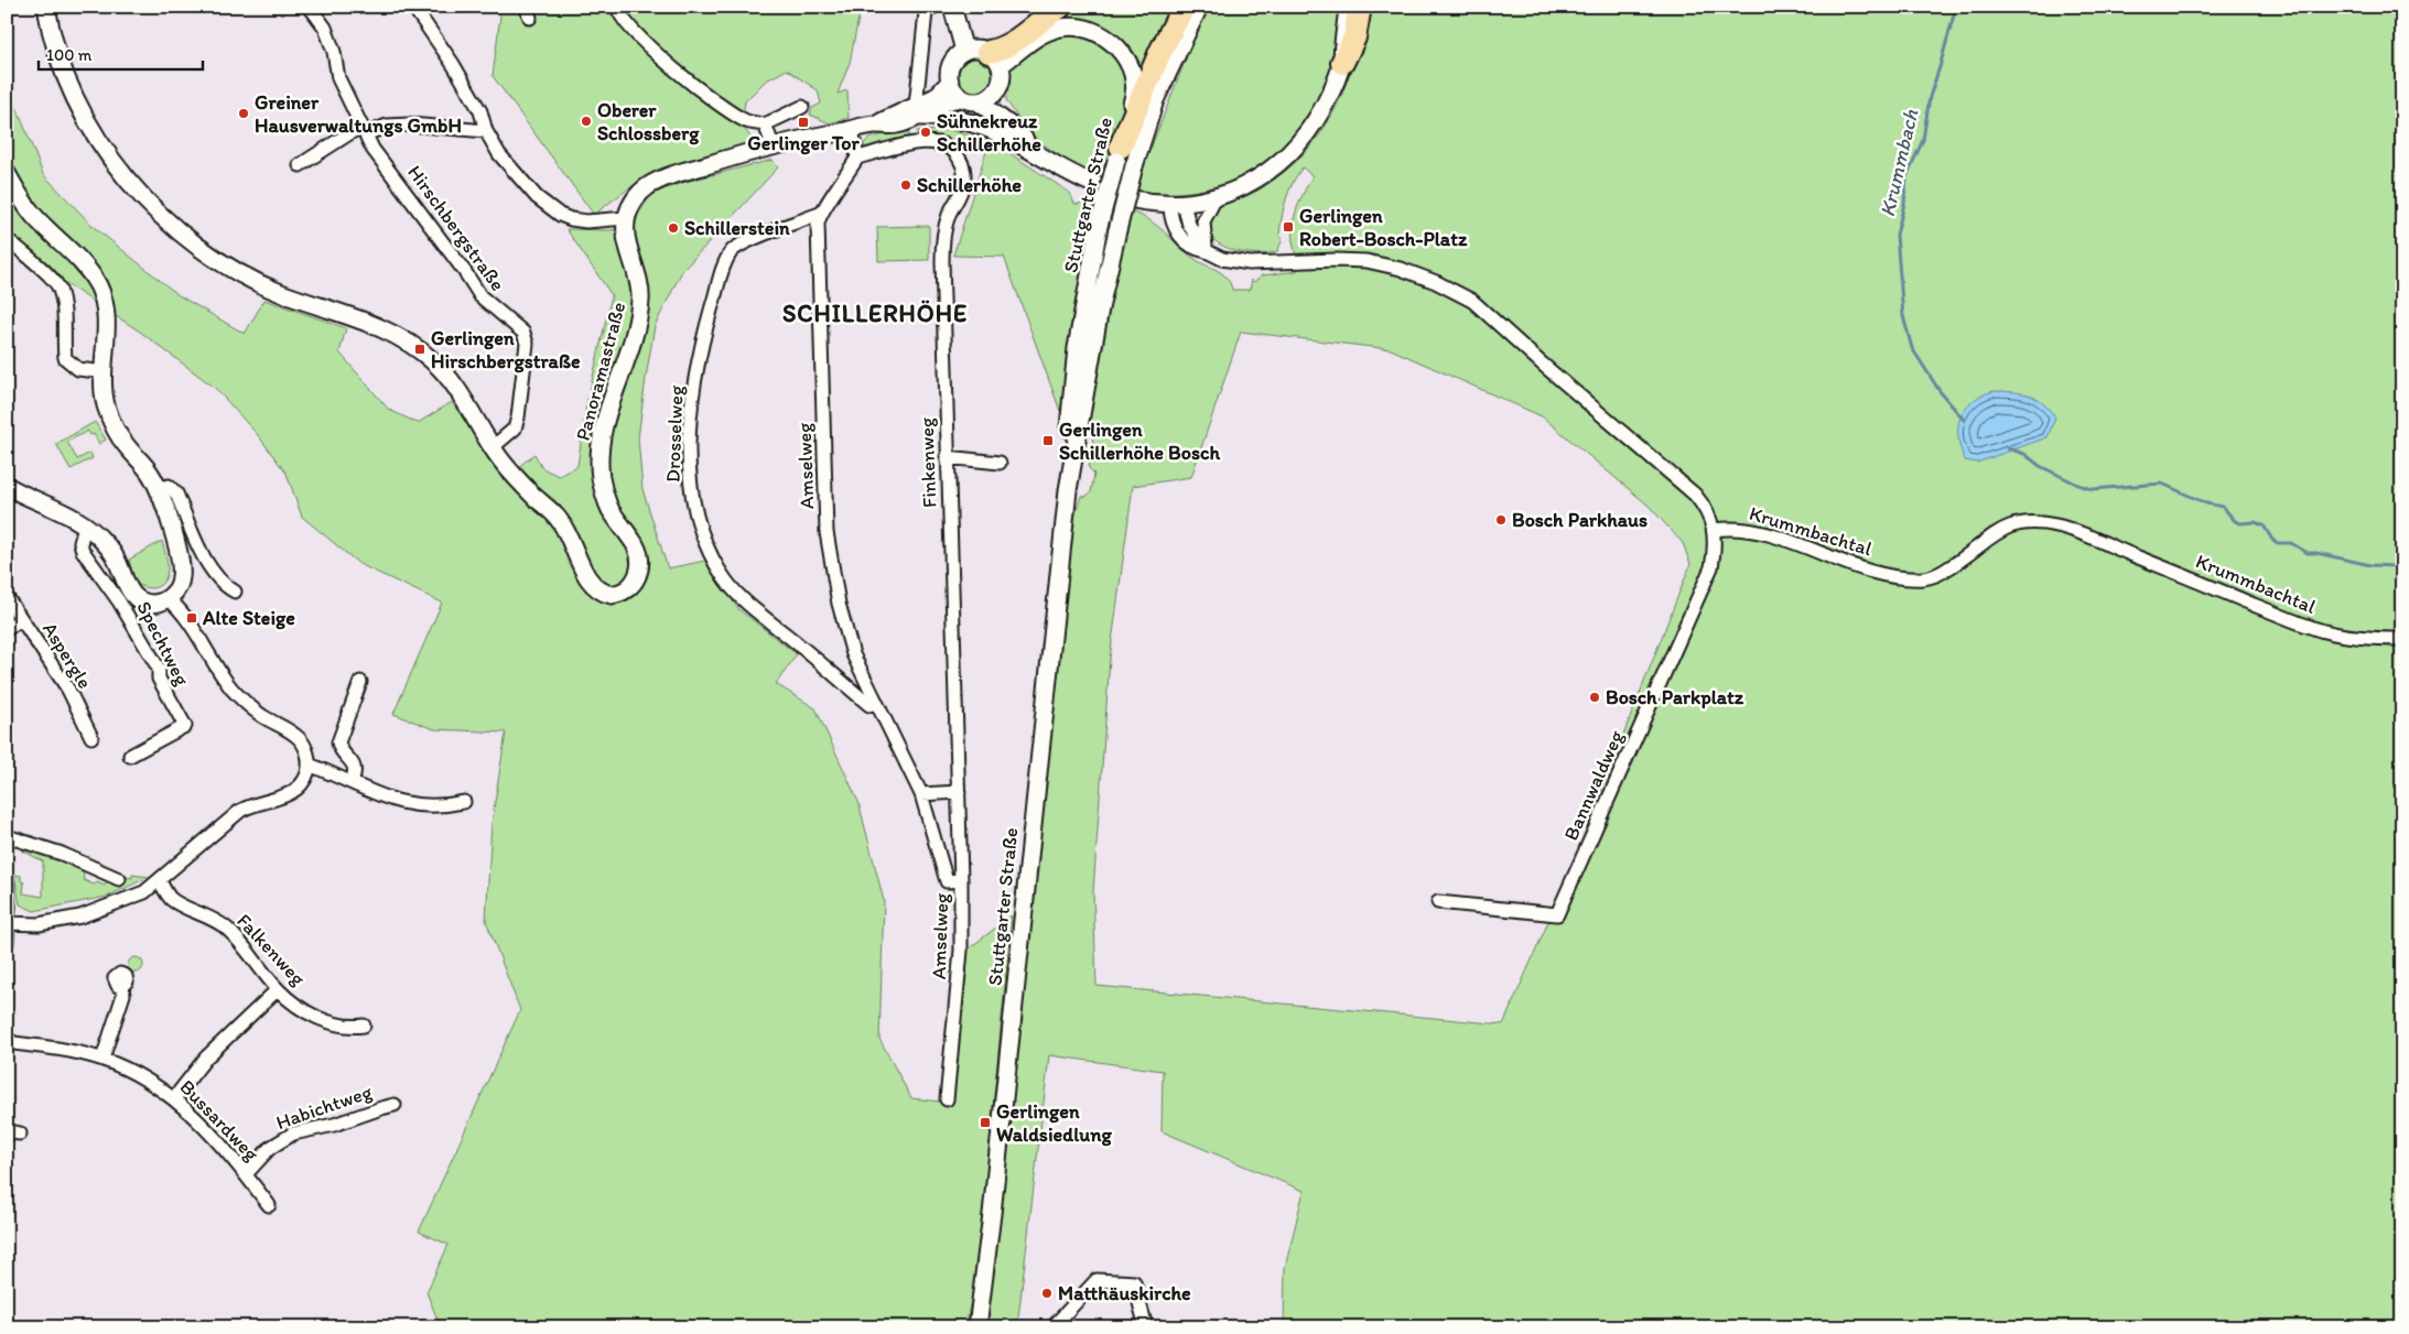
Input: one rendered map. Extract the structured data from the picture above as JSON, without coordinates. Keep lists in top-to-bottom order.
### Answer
{
  "streets": {
    "main road": ["Stuttgarter Straße", "Panoramastraße"],
    "street": [
      "Hirschbergstraße",
      "Drosselweg",
      "Finkenweg",
      "Amselweg",
      "Krummbachtal",
      "Spechtweg",
      "Aspergle",
      "Bannwaldweg",
      "Falkenweg",
      "Habichtweg",
      "Bussardweg"
    ]
  },
  "crossings": [
    ["Hirschbergstraße", "Panoramastraße"],
    ["Drosselweg", "Amselweg"],
    ["Finkenweg", "Amselweg"],
    ["Krummbachtal", "Bannwaldweg"],
    ["Habichtweg", "Bussardweg"]
  ],
  "districts": ["SCHILLERHÖHE"],
  "water": ["Krummbach"],
  "places": {
    "other": [
      "Greiner Hausverwaltungs GmbH",
      "Oberer Schlossberg",
      "Sühnekreuz Schillerhöhe",
      "Schillerhöhe",
      "Schillerstein",
      "Bosch Parkhaus",
      "Bosch Parkplatz",
      "Matthäuskirche"
    ],
    "transit": [
      "Gerlinger Tor",
      "Gerlingen Robert-Bosch-Platz",
      "Gerlingen Hirschbergstraße",
      "Gerlingen Schillerhöhe Bosch",
      "Alte Steige",
      "Gerlingen Waldsiedlung"
    ]
  },
  "scale_bar": "100 m"
}
